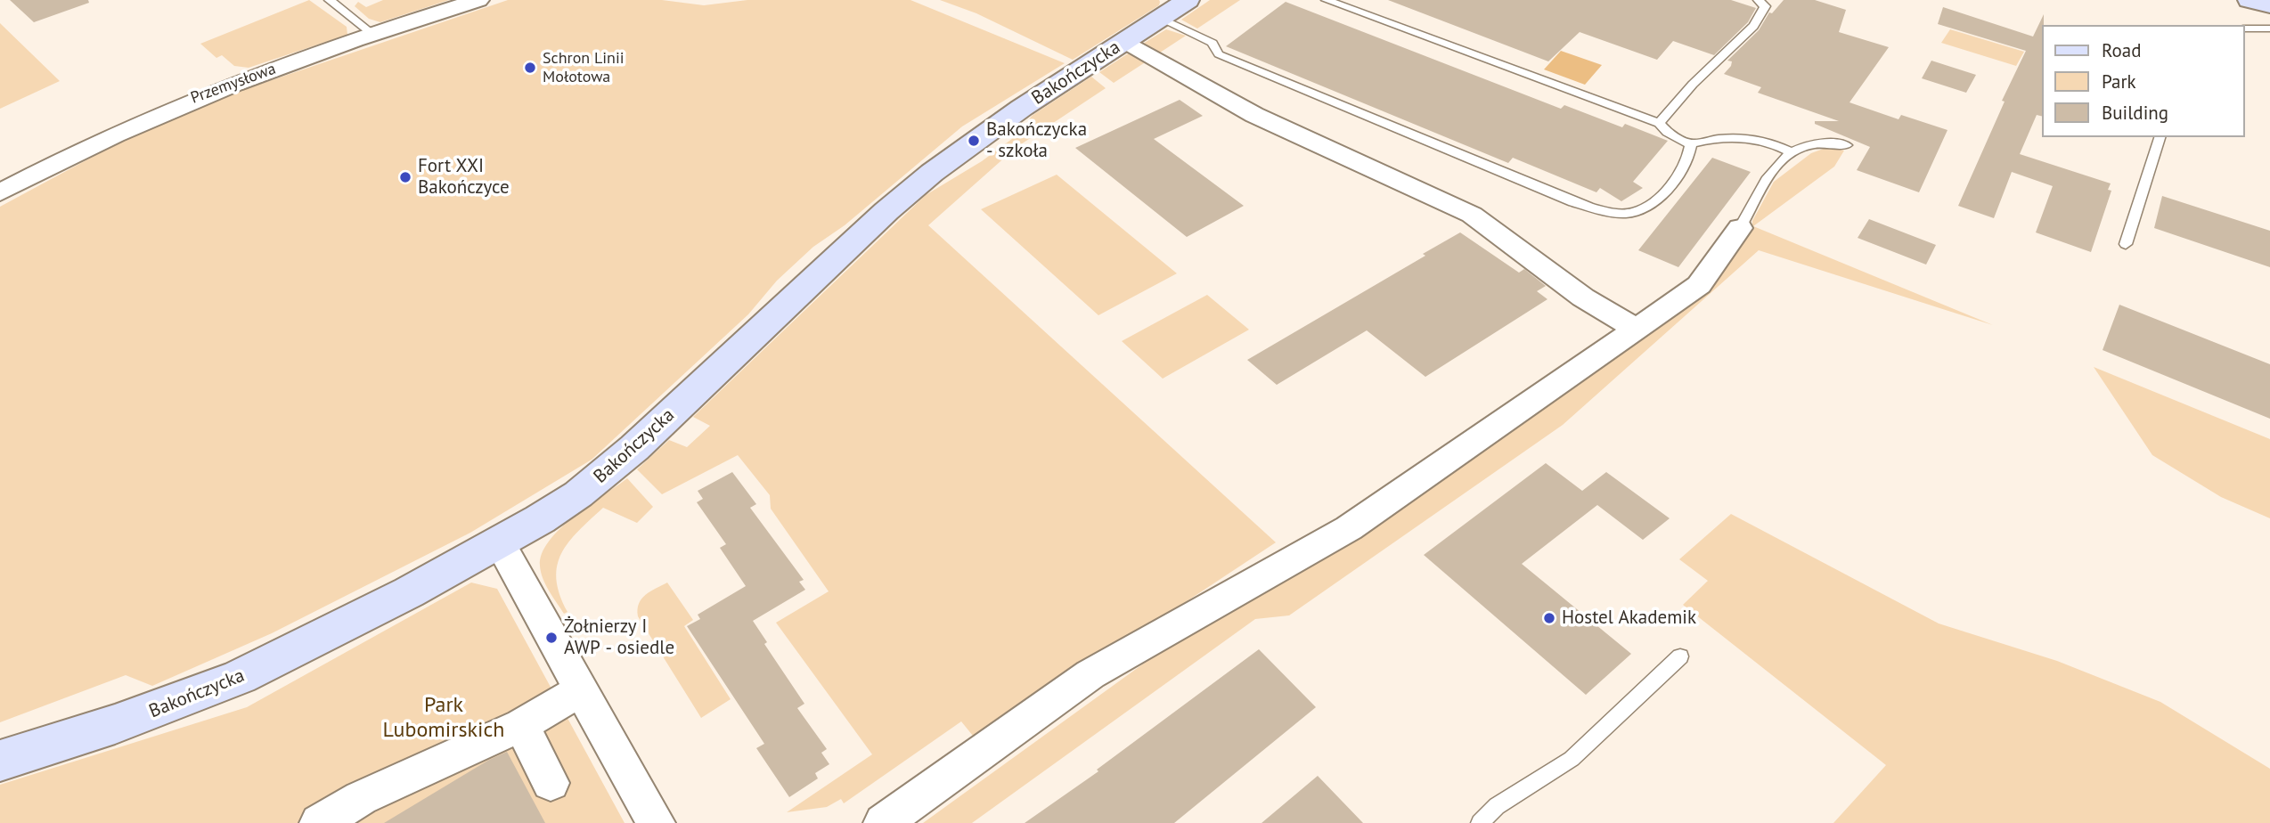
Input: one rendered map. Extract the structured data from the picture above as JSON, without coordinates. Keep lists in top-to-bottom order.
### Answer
{
  "streets": {
    "street": ["Bakończycka", "Przemysłowa"]
  },
  "parks": ["Park Lubomirskich"],
  "places": [
    "Schron Linii Mołotowa",
    "Bakończycka - szkoła",
    "Fort XXI Bakończyce",
    "Hostel Akademik",
    "Żołnierzy I AWP - osiedle"
  ],
  "legend": ["Road", "Park", "Building"]
}
